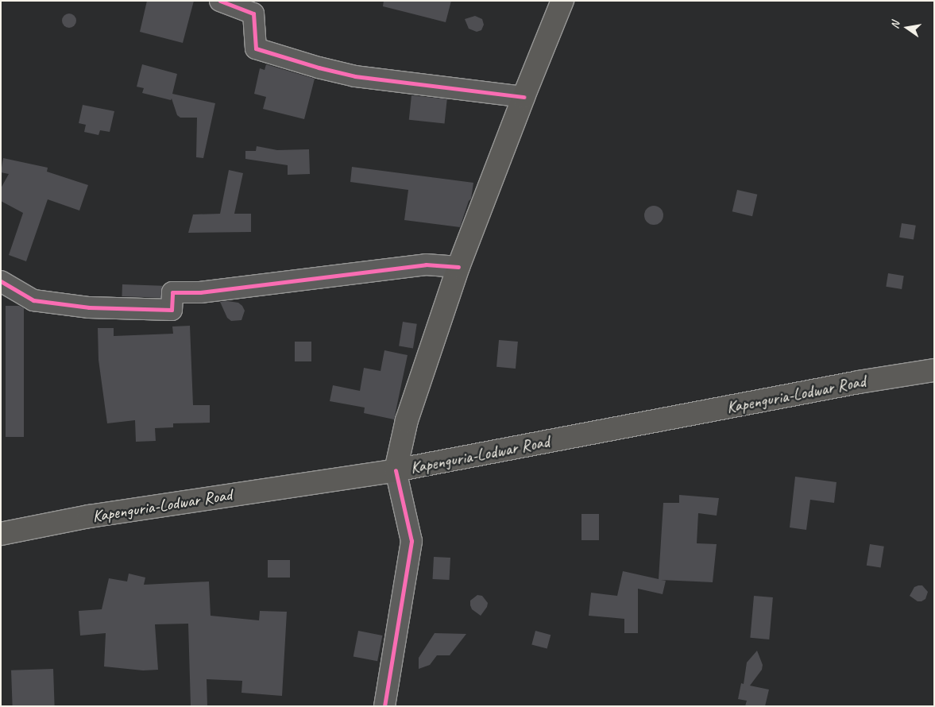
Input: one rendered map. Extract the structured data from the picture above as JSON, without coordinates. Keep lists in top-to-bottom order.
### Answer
{
  "streets": {
    "main road": ["Kapenguria-Lodwar Road"]
  },
  "north": "left"
}
